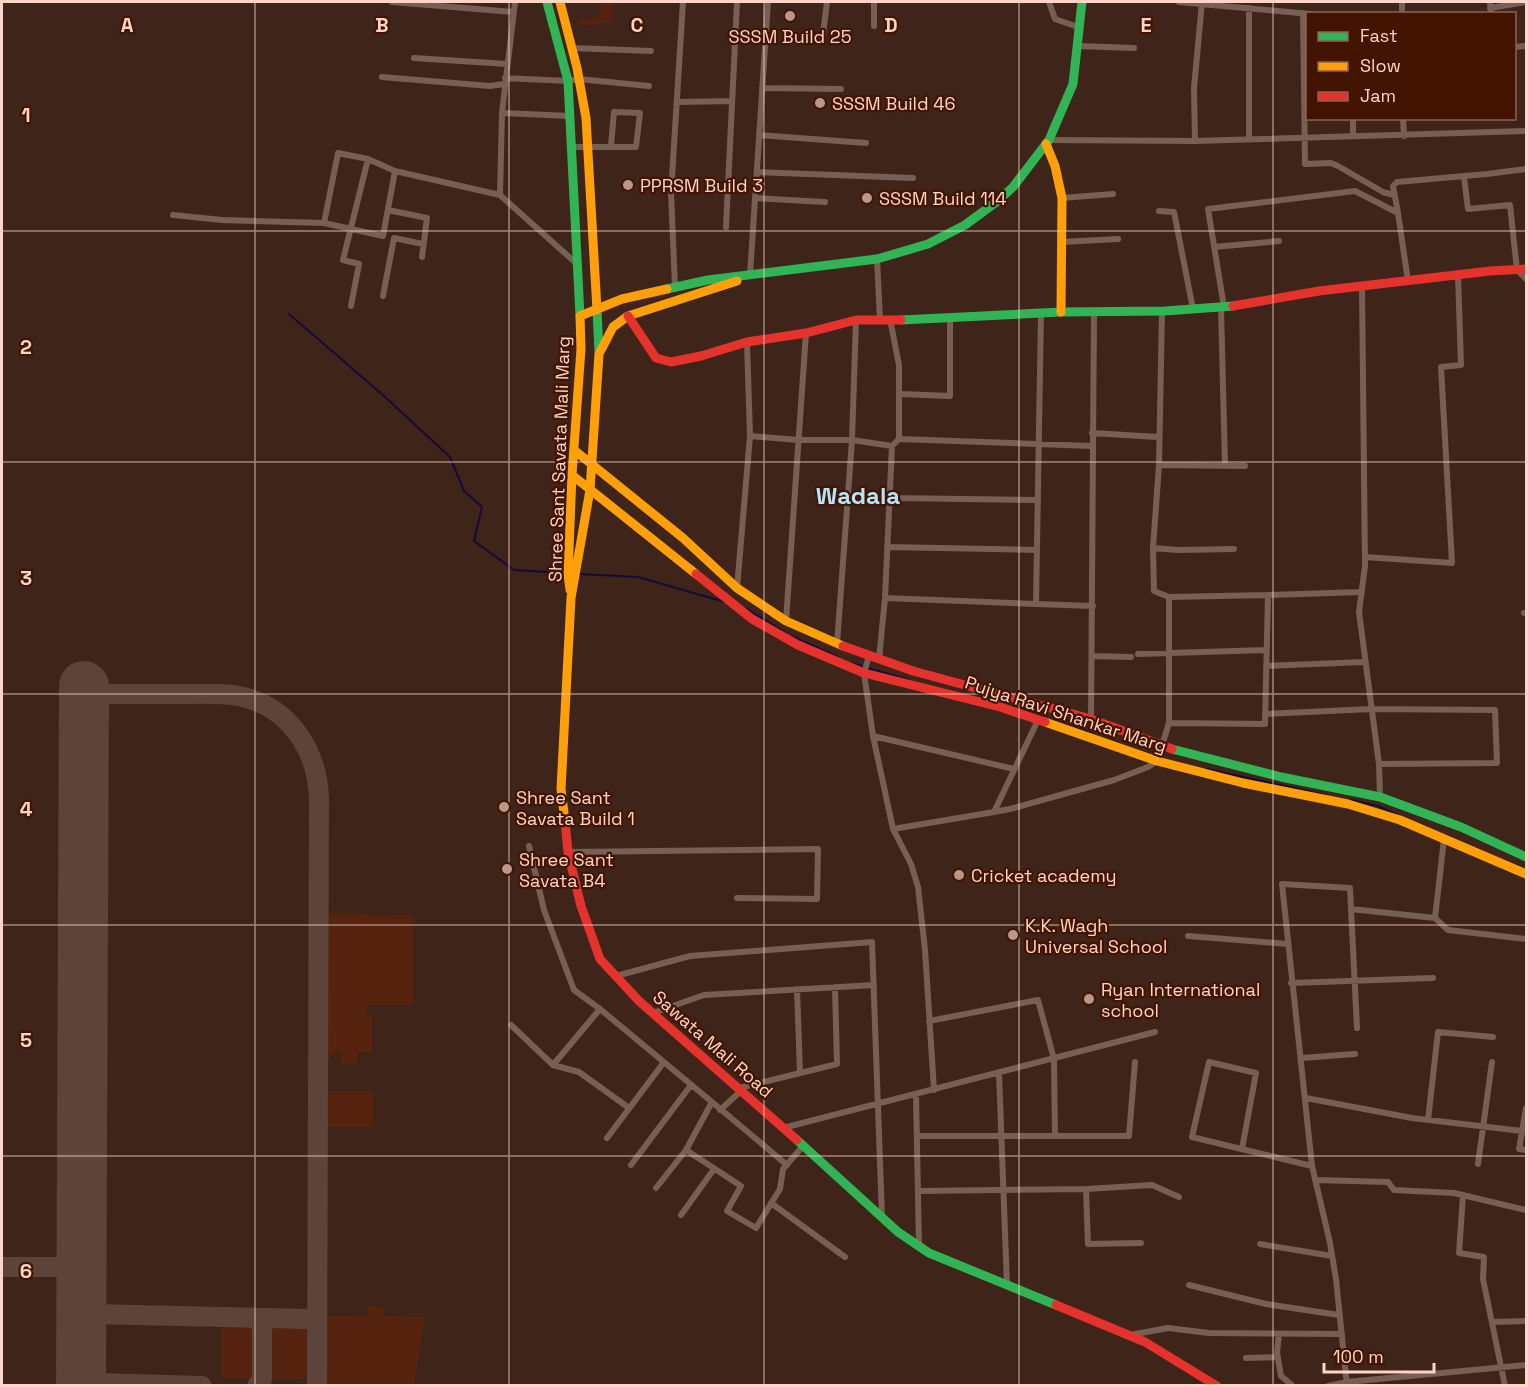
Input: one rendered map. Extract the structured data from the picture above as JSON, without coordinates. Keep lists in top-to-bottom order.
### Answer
{
  "streets": {
    "main road": ["Shree Sant Savata Mali Marg", "Pujya Ravi Shankar Marg", "Sawata Mali Road"]
  },
  "crossings": [
    ["Shree Sant Savata Mali Marg", "Pujya Ravi Shankar Marg"],
    ["Shree Sant Savata Mali Marg", "Sawata Mali Road"],
    ["Pujya Ravi Shankar Marg", "Sawata Mali Road"]
  ],
  "districts": ["Wadala"],
  "places": [
    "SSSM Build 25",
    "SSSM Build 46",
    "PPRSM Build 3",
    "SSSM Build 114",
    "Shree Sant Savata Build 1",
    "Shree Sant Savata B4",
    "Cricket academy",
    "K.K. Wagh Universal School",
    "Ryan International school"
  ],
  "legend": ["Fast", "Slow", "Jam"],
  "scale_bar": "100 m",
  "grid": {
    "columns": [
      "A",
      "B",
      "C",
      "D",
      "E"
    ],
    "rows": [
      "1",
      "2",
      "3",
      "4",
      "5",
      "6"
    ]
  }
}
